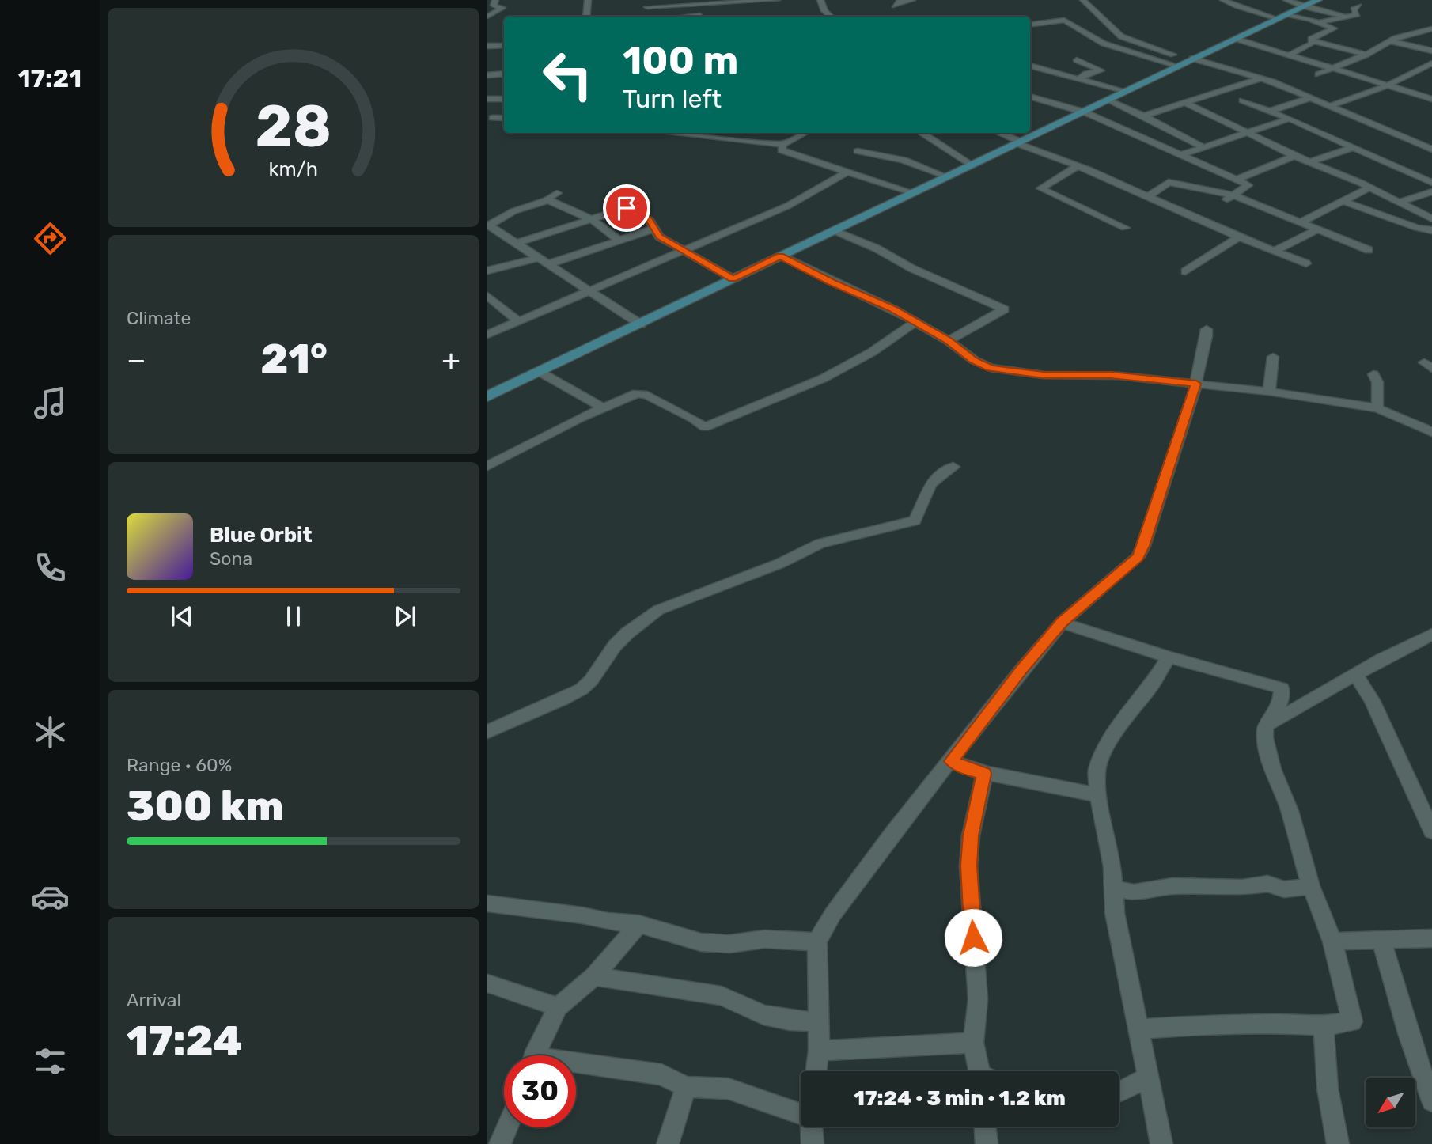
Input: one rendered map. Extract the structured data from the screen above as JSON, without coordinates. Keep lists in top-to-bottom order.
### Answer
{
  "north": "bottom left",
  "page": {
    "tabs": "17:21",
    "turn": ["100 m", "Turn left"],
    "tile": [
      "Climate",
      ["Range · 60%", "300 km"],
      ["Arrival", "17:24"]
    ],
    "heat": ["−", "21°", "+"],
    "song": ["Blue Orbit", "Sona"],
    "limit": "30",
    "trip": "17:24 · 3 min · 1.2 km",
    "gauge": ["28", "km/h"]
  }
}
